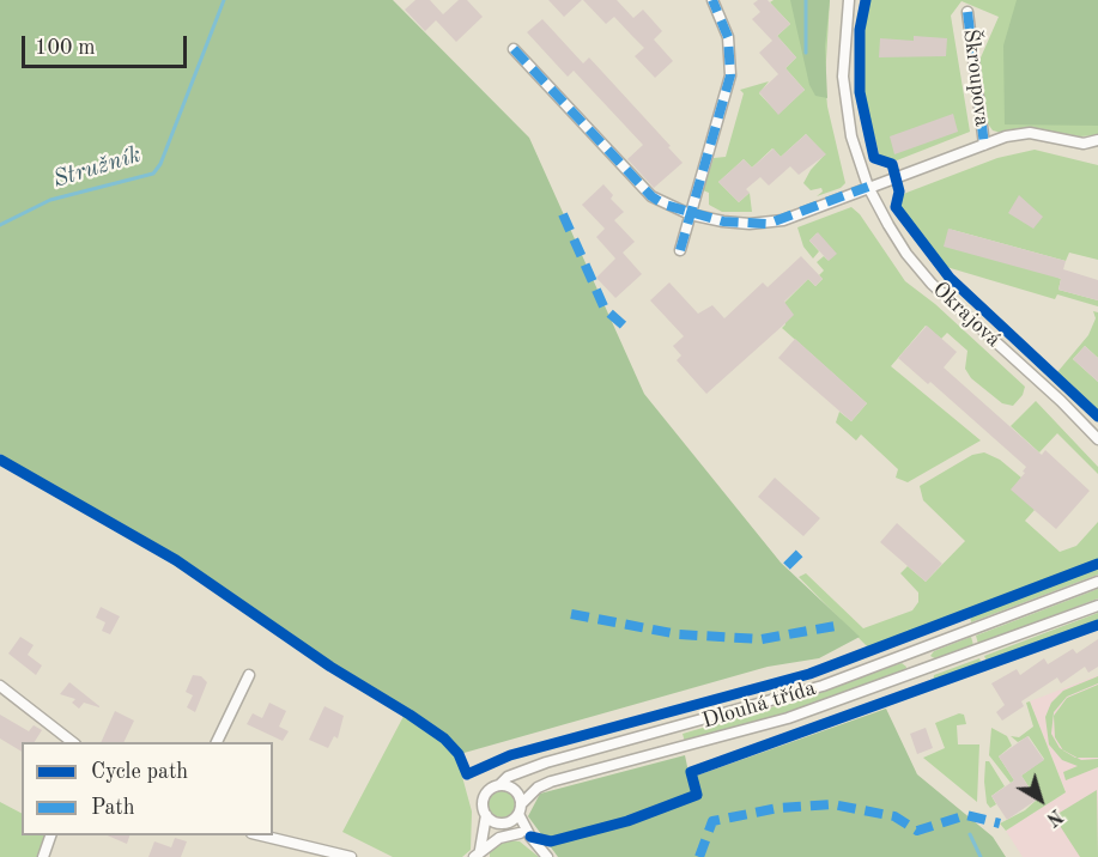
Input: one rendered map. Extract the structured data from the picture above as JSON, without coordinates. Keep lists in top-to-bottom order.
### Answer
{
  "streets": {
    "street": ["Škroupova", "Okrajová", "Dlouhá třída"]
  },
  "water": ["Stružník"],
  "legend": ["Cycle path", "Path"],
  "scale_bar": "100 m",
  "north": "bottom right"
}
